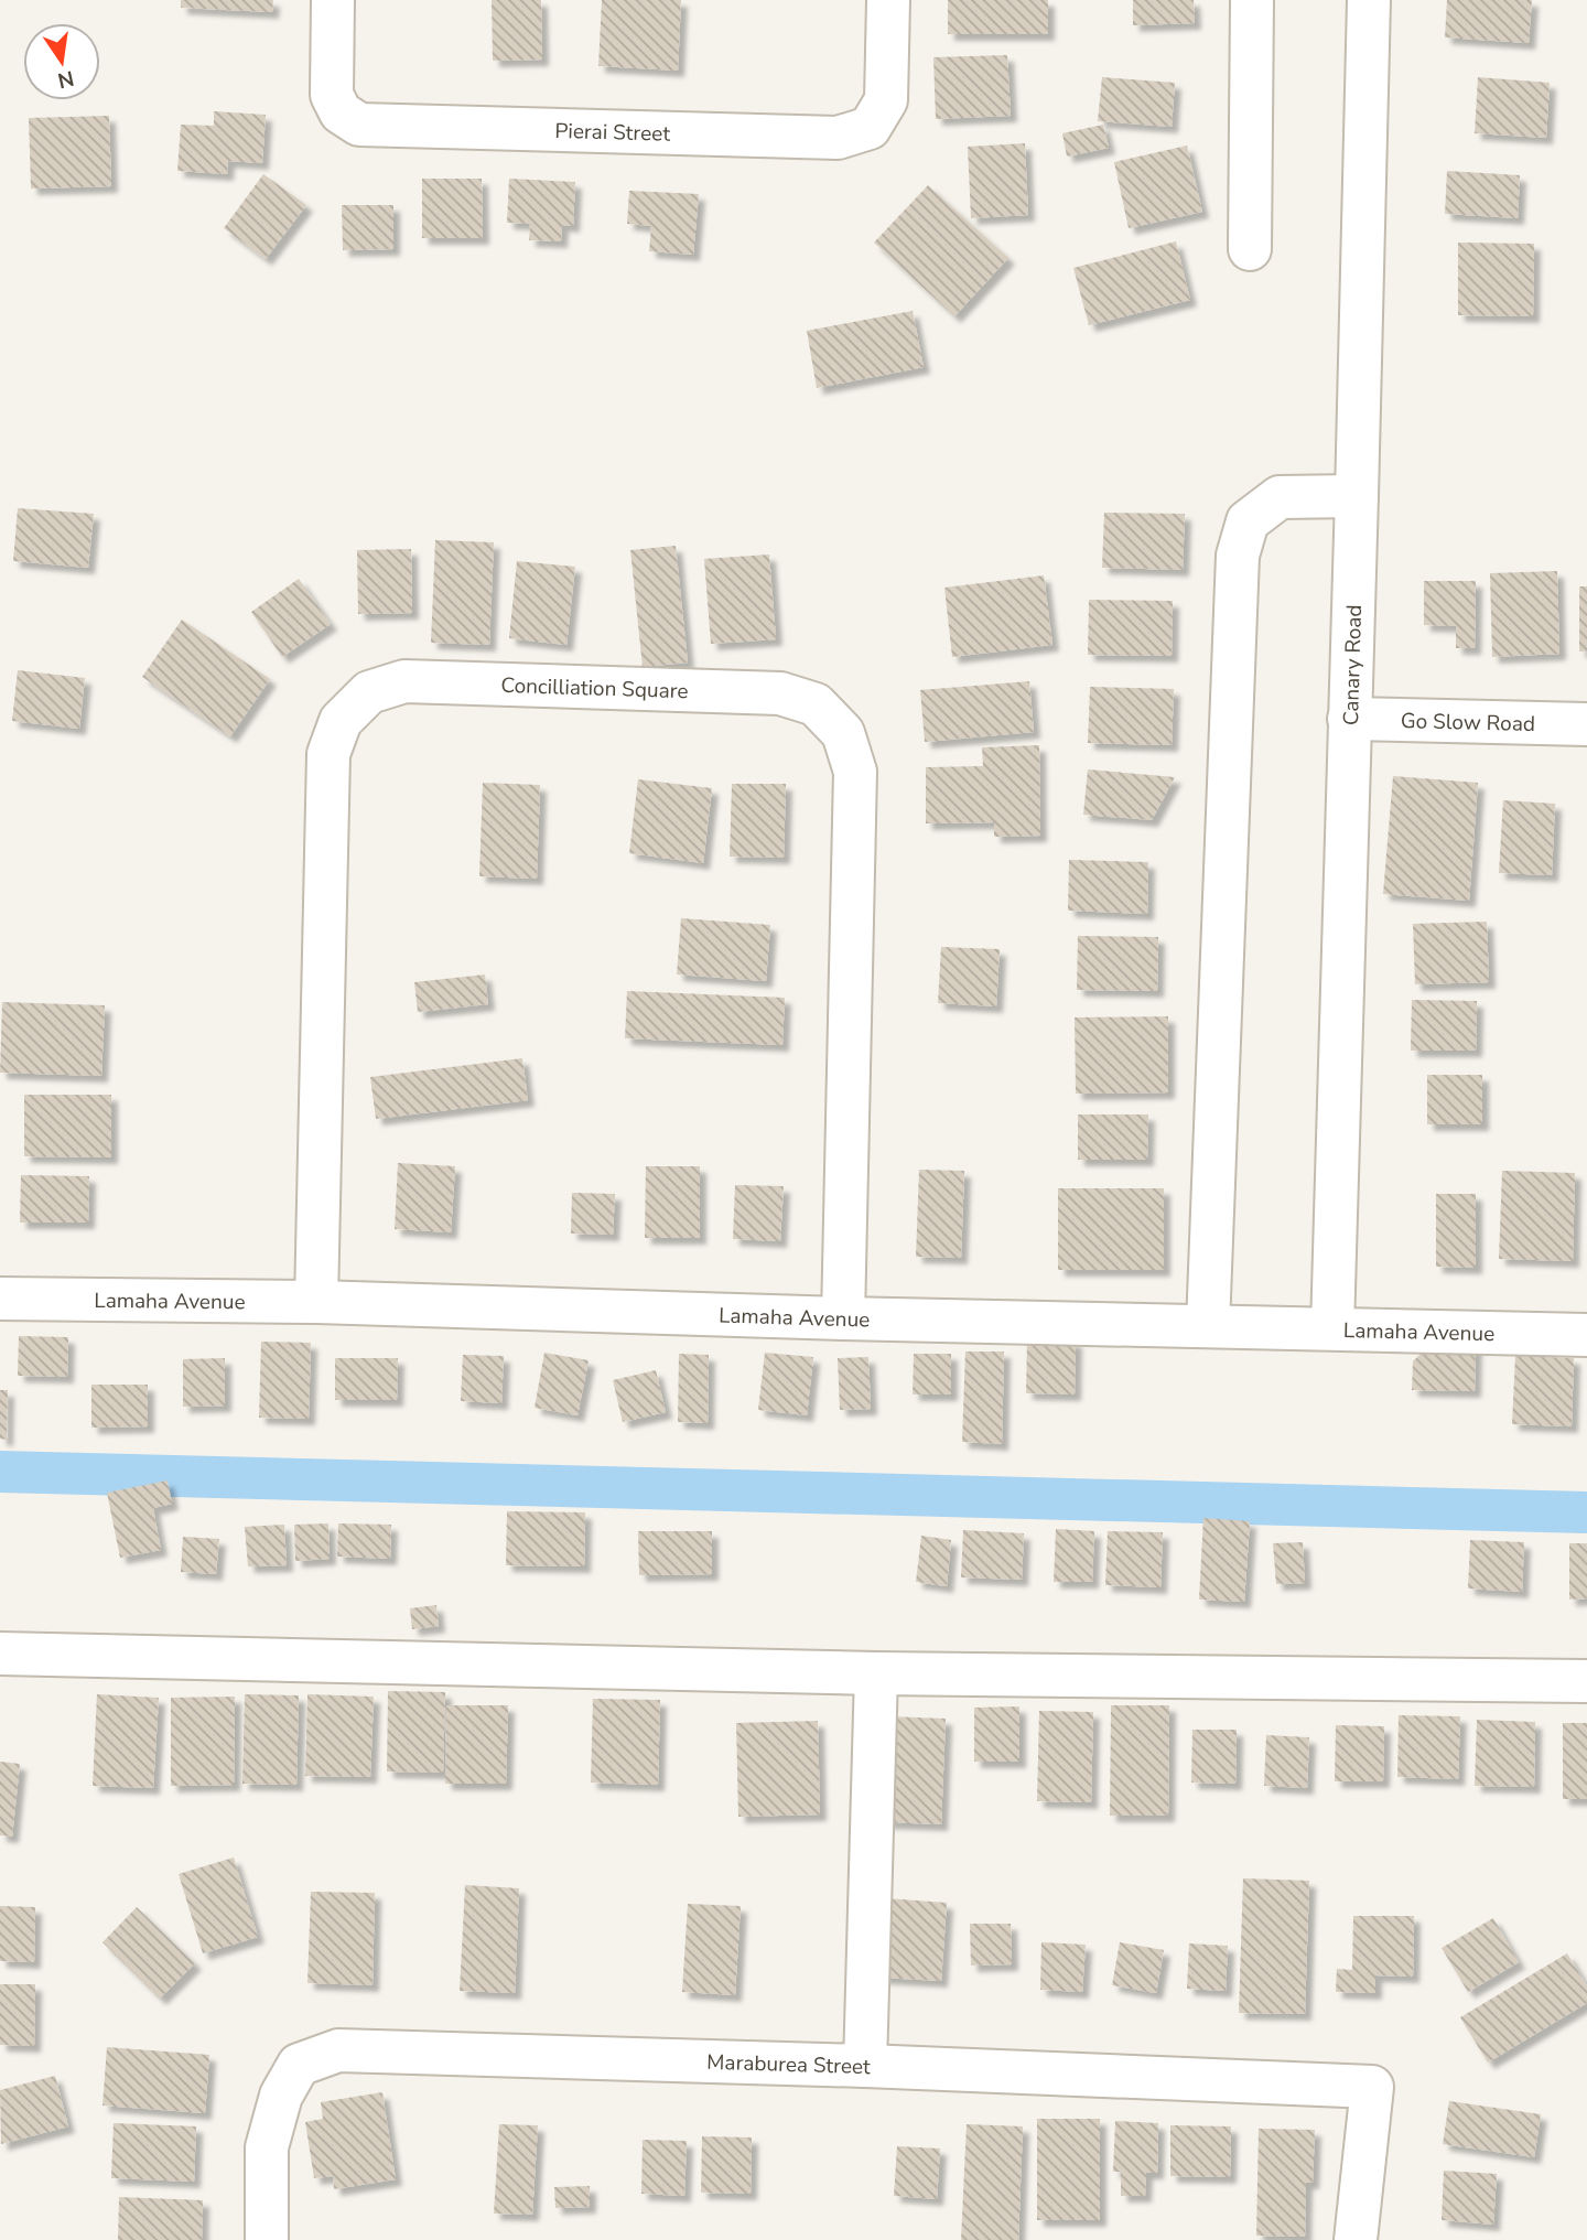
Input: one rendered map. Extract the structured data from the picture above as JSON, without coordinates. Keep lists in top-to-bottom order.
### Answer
{
  "streets": {
    "street": [
      "Pierai Street",
      "Canary Road",
      "Concilliation Square",
      "Go Slow Road",
      "Lamaha Avenue",
      "Maraburea Street"
    ]
  },
  "crossings": [
    ["Canary Road", "Go Slow Road"],
    ["Canary Road", "Lamaha Avenue"],
    ["Concilliation Square", "Lamaha Avenue"]
  ],
  "north": "bottom"
}
